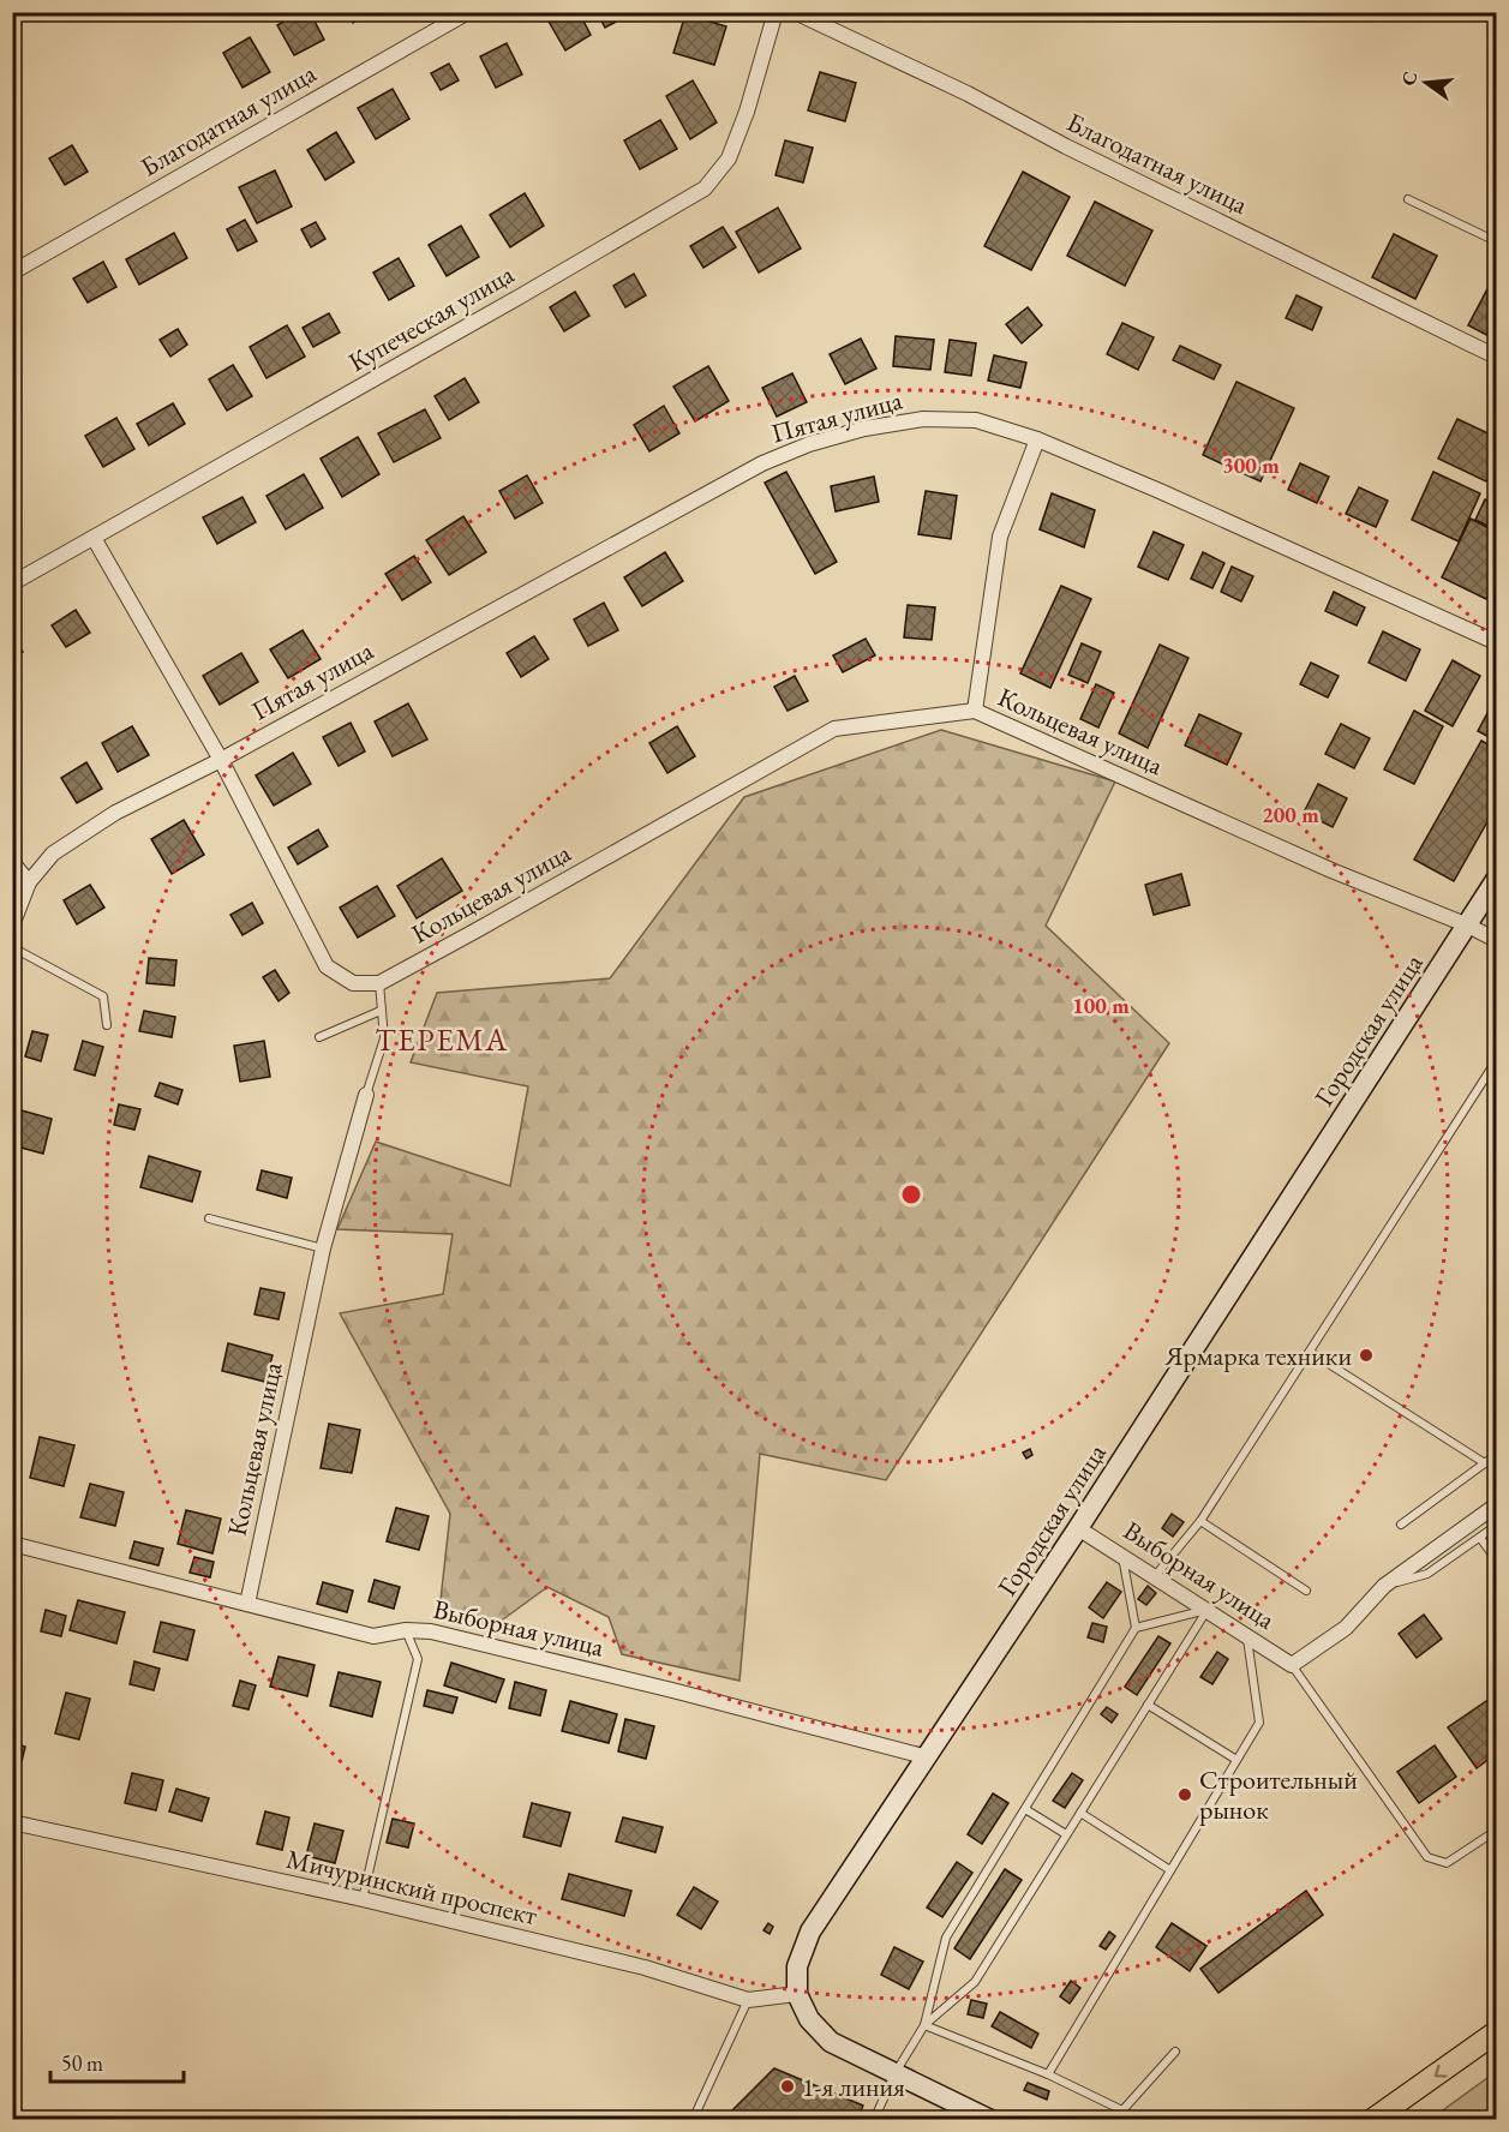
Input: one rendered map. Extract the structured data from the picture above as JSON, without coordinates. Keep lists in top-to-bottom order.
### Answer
{
  "streets": {
    "street": [
      "Благодатная улица",
      "Купеческая улица",
      "Пятая улица",
      "Кольцевая улица",
      "Городская улица",
      "Выборная улица",
      "Мичуринский проспект"
    ]
  },
  "crossings": [
    ["Кольцевая улица", "Городская улица"],
    ["Кольцевая улица", "Выборная улица"],
    ["Городская улица", "Выборная улица"],
    ["Городская улица", "Мичуринский проспект"]
  ],
  "districts": ["ТЕРЕМА"],
  "places": ["Ярмарка техники", "Строительный рынок", "1-я линия"],
  "scale_bar": "50 m",
  "north": "left",
  "rings": ["300 m", "200 m", "100 m"]
}
